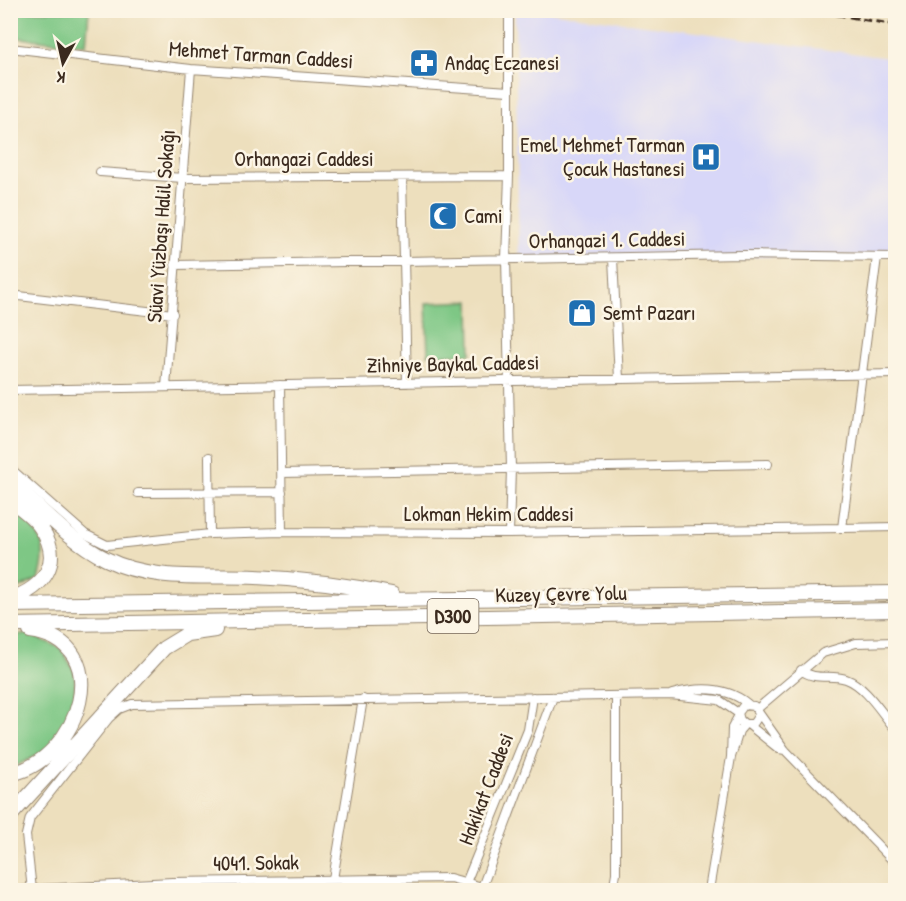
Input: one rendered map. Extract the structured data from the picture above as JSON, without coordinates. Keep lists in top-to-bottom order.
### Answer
{
  "streets": {
    "highway": ["Kuzey Çevre Yolu", "D300"],
    "street": [
      "Mehmet Tarman Caddesi",
      "Orhangazi Caddesi",
      "Süavi Yüzbaşı Halil Sokağı",
      "Orhangazi 1. Caddesi",
      "Zihniye Baykal Caddesi",
      "Lokman Hekim Caddesi",
      "Hakikat Caddesi",
      "4041. Sokak"
    ]
  },
  "crossings": [
    ["Mehmet Tarman Caddesi", "Süavi Yüzbaşı Halil Sokağı"],
    ["Orhangazi Caddesi", "Süavi Yüzbaşı Halil Sokağı"],
    ["Süavi Yüzbaşı Halil Sokağı", "Orhangazi 1. Caddesi"],
    ["Süavi Yüzbaşı Halil Sokağı", "Zihniye Baykal Caddesi"],
    ["Hakikat Caddesi", "4041. Sokak"]
  ],
  "places": {
    "pharmacy": ["Andaç Eczanesi"],
    "hospital": ["Emel Mehmet Tarman Çocuk Hastanesi"],
    "mosque": ["Cami"],
    "shop": ["Semt Pazarı"]
  },
  "north": "bottom"
}
